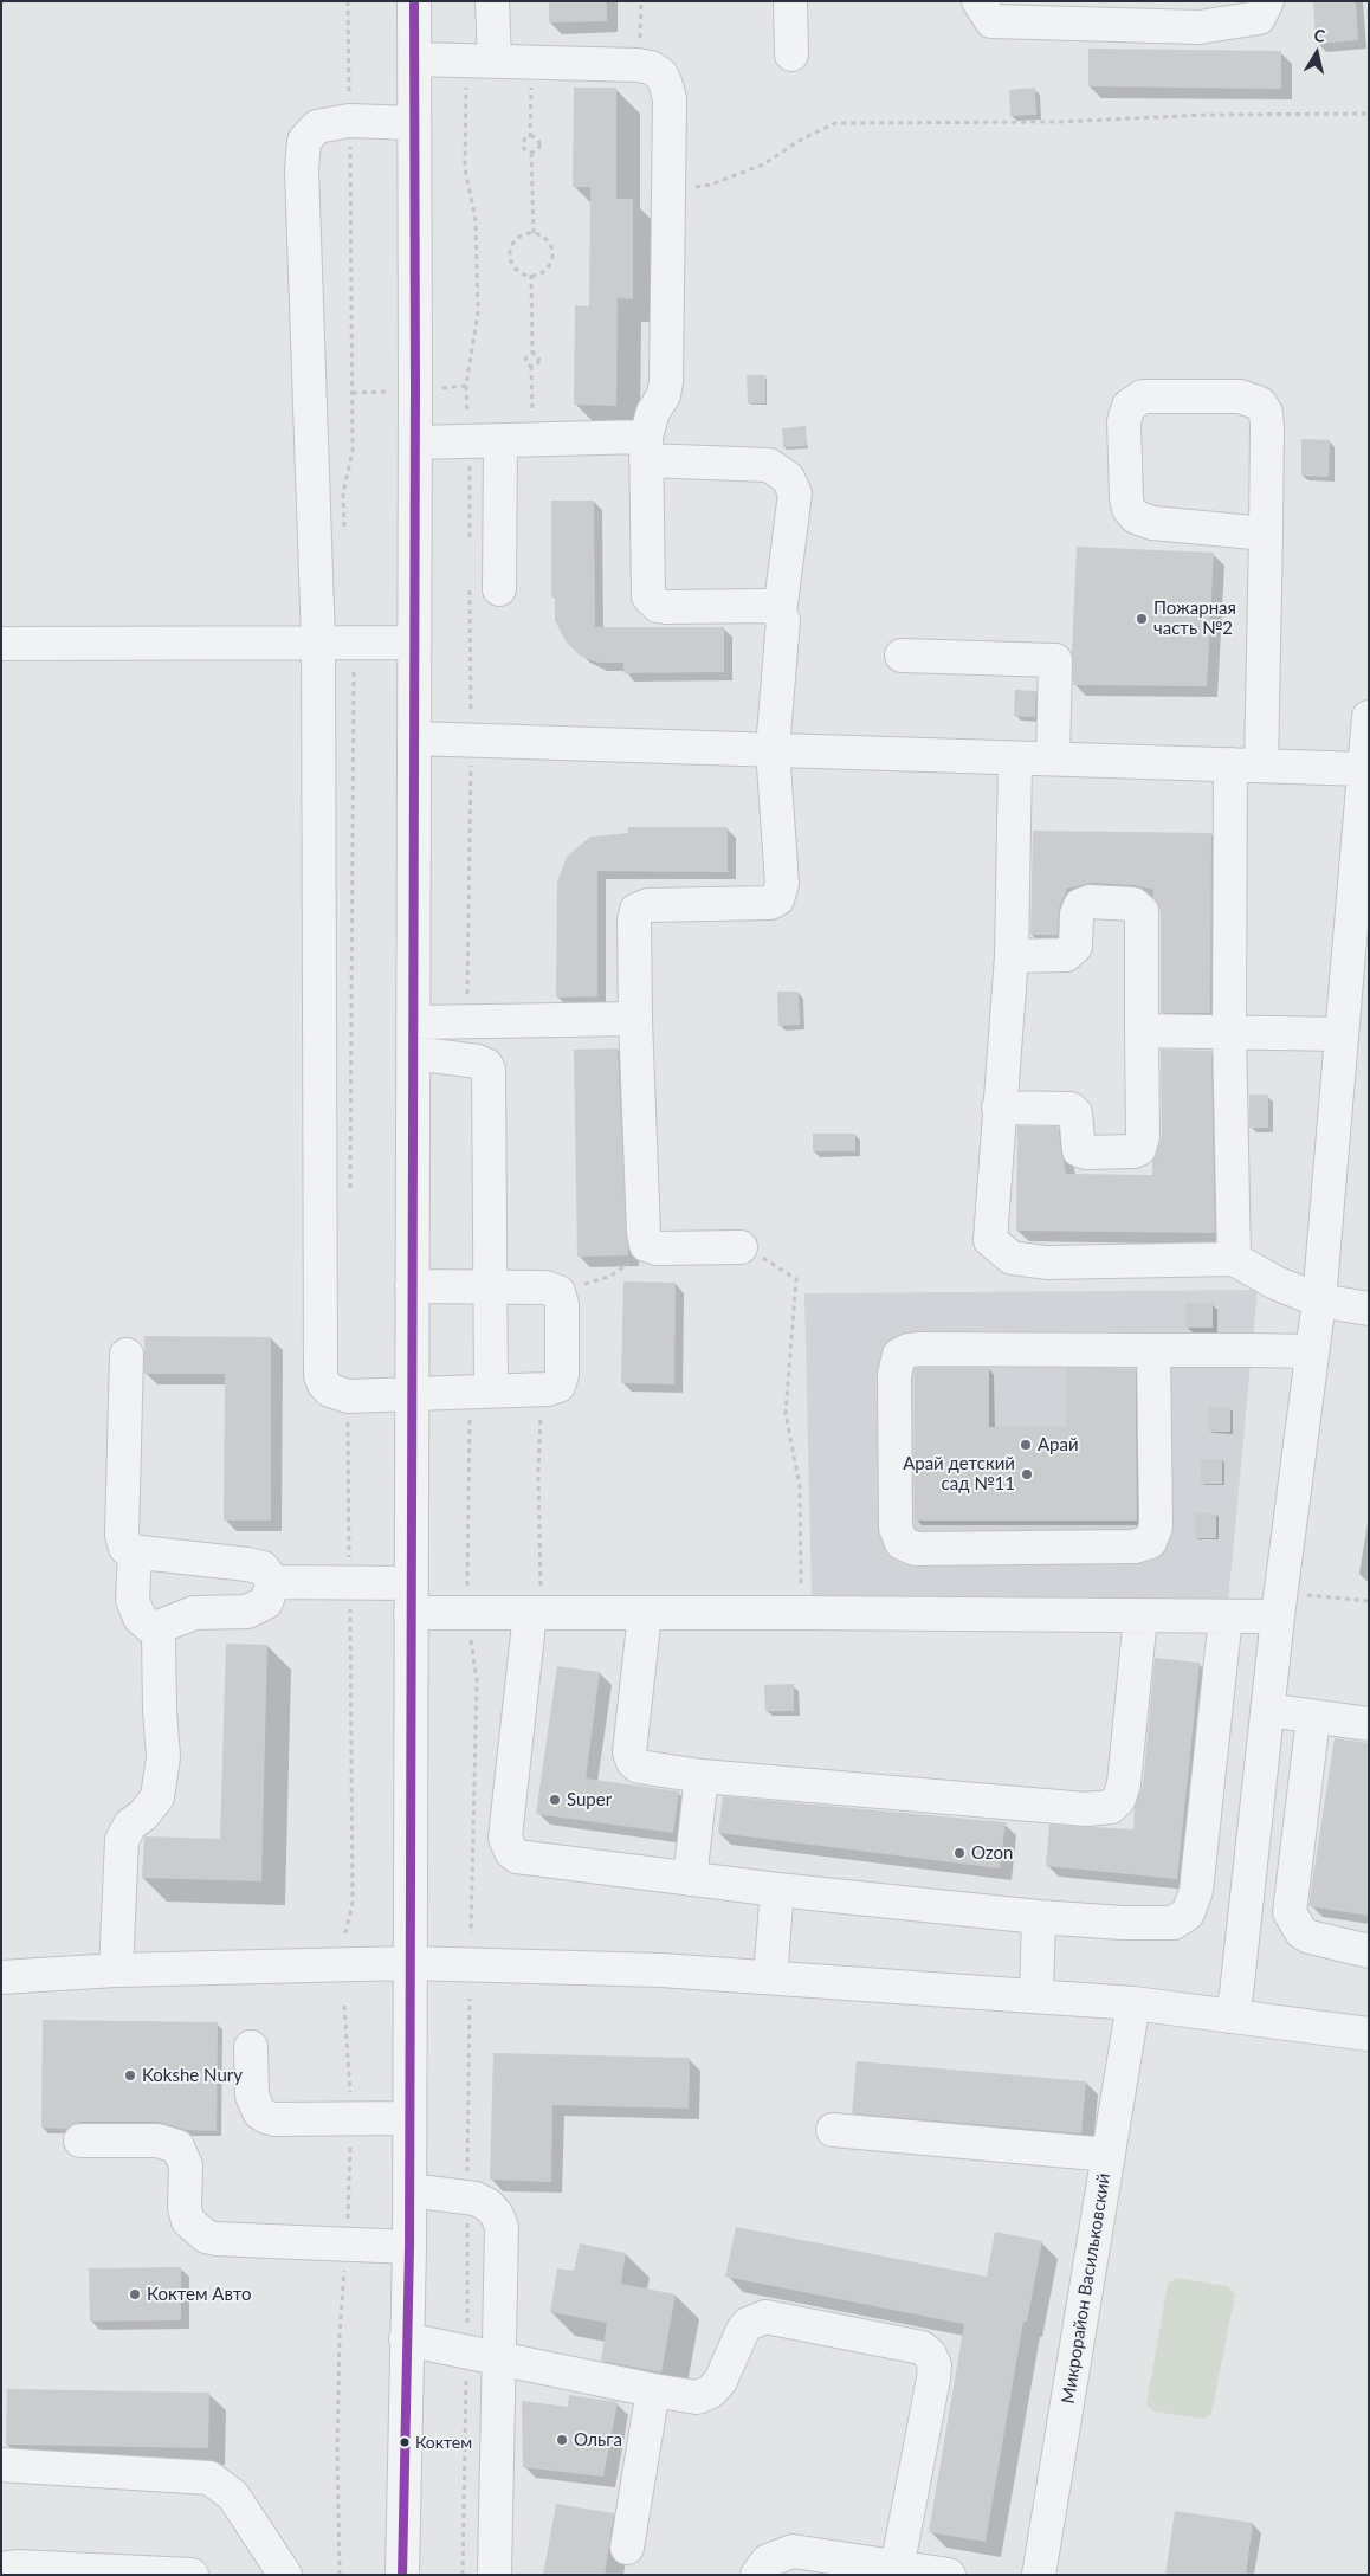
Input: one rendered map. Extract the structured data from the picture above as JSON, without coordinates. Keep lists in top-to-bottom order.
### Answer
{
  "streets": {
    "street": ["Микрорайон Васильковский"]
  },
  "places": [
    "Пожарная часть №2",
    "Арай",
    "Арай детский сад №11",
    "Super",
    "Ozon",
    "Kokshe Nury",
    "Коктем Авто",
    "Ольга",
    "Коктем"
  ],
  "north": "top"
}
